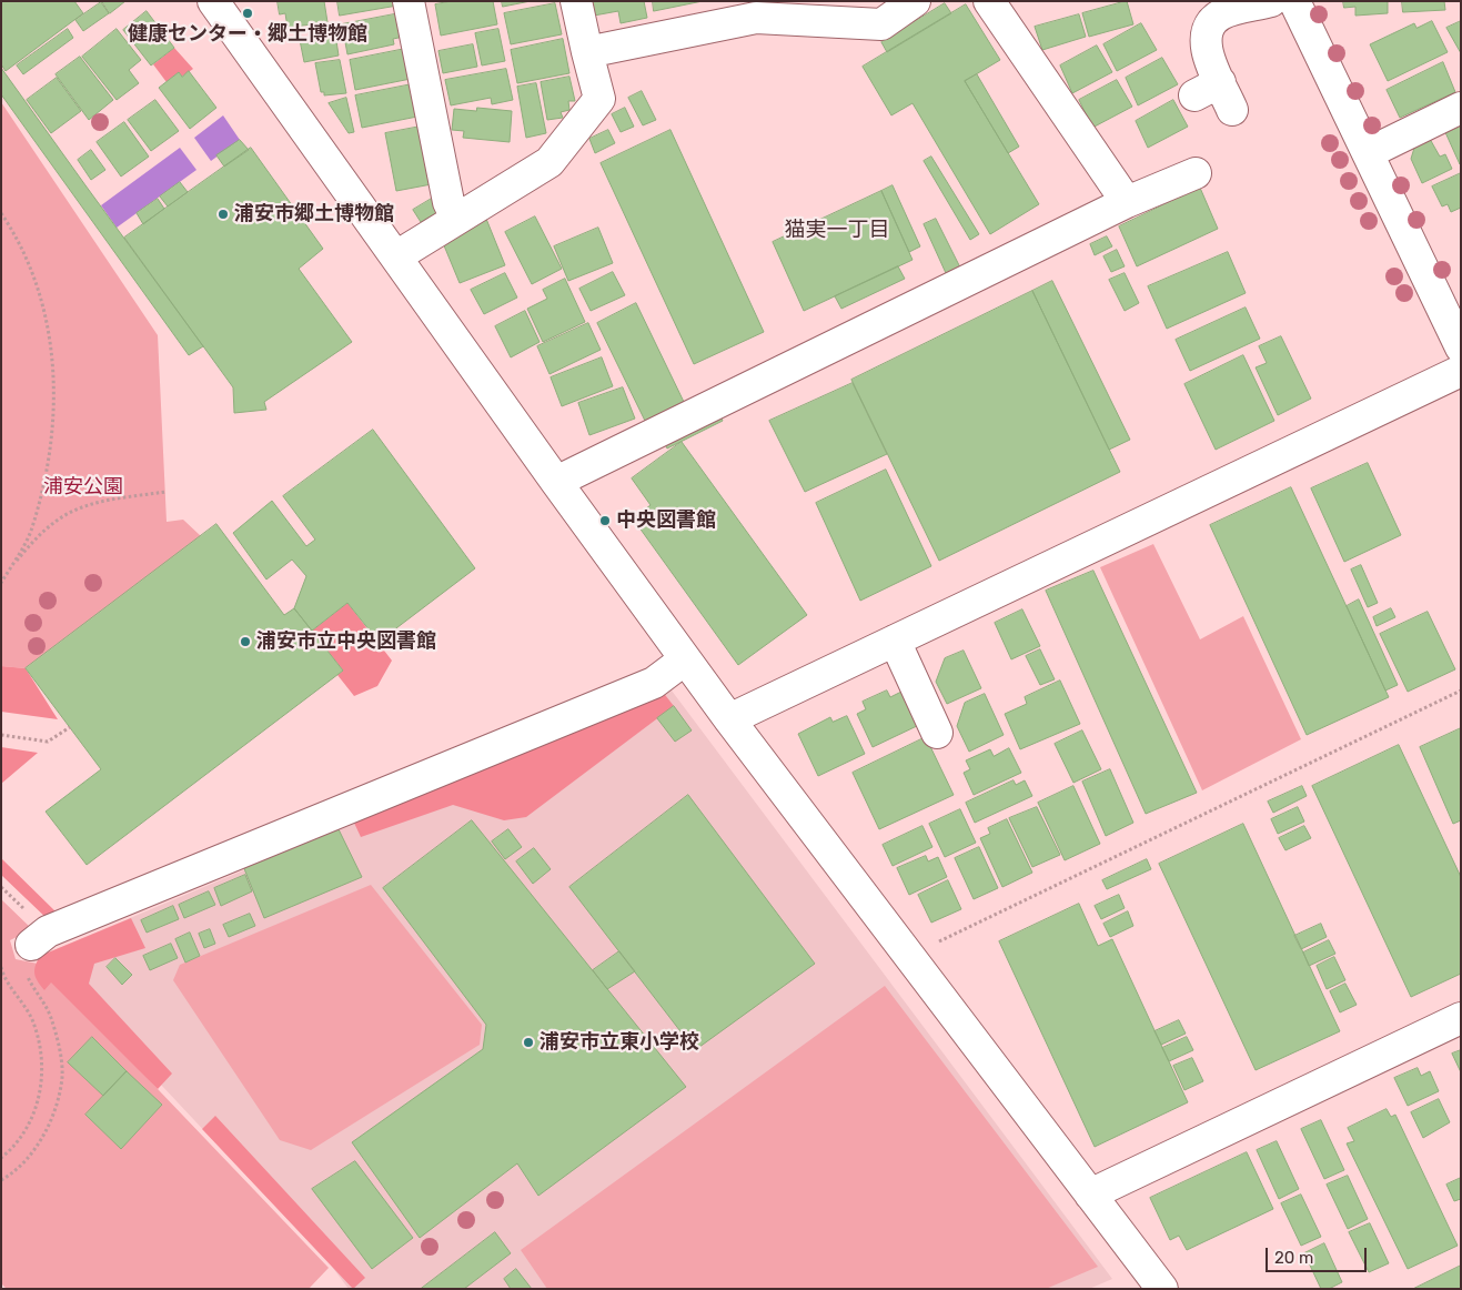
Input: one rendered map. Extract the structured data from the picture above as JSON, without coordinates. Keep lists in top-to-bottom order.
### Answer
{
  "districts": ["猫実一丁目"],
  "parks": ["浦安公園"],
  "places": [
    "健康センター・郷土博物館",
    "浦安市郷土博物館",
    "中央図書館",
    "浦安市立中央図書館",
    "浦安市立東小学校"
  ],
  "scale_bar": "20 m"
}
